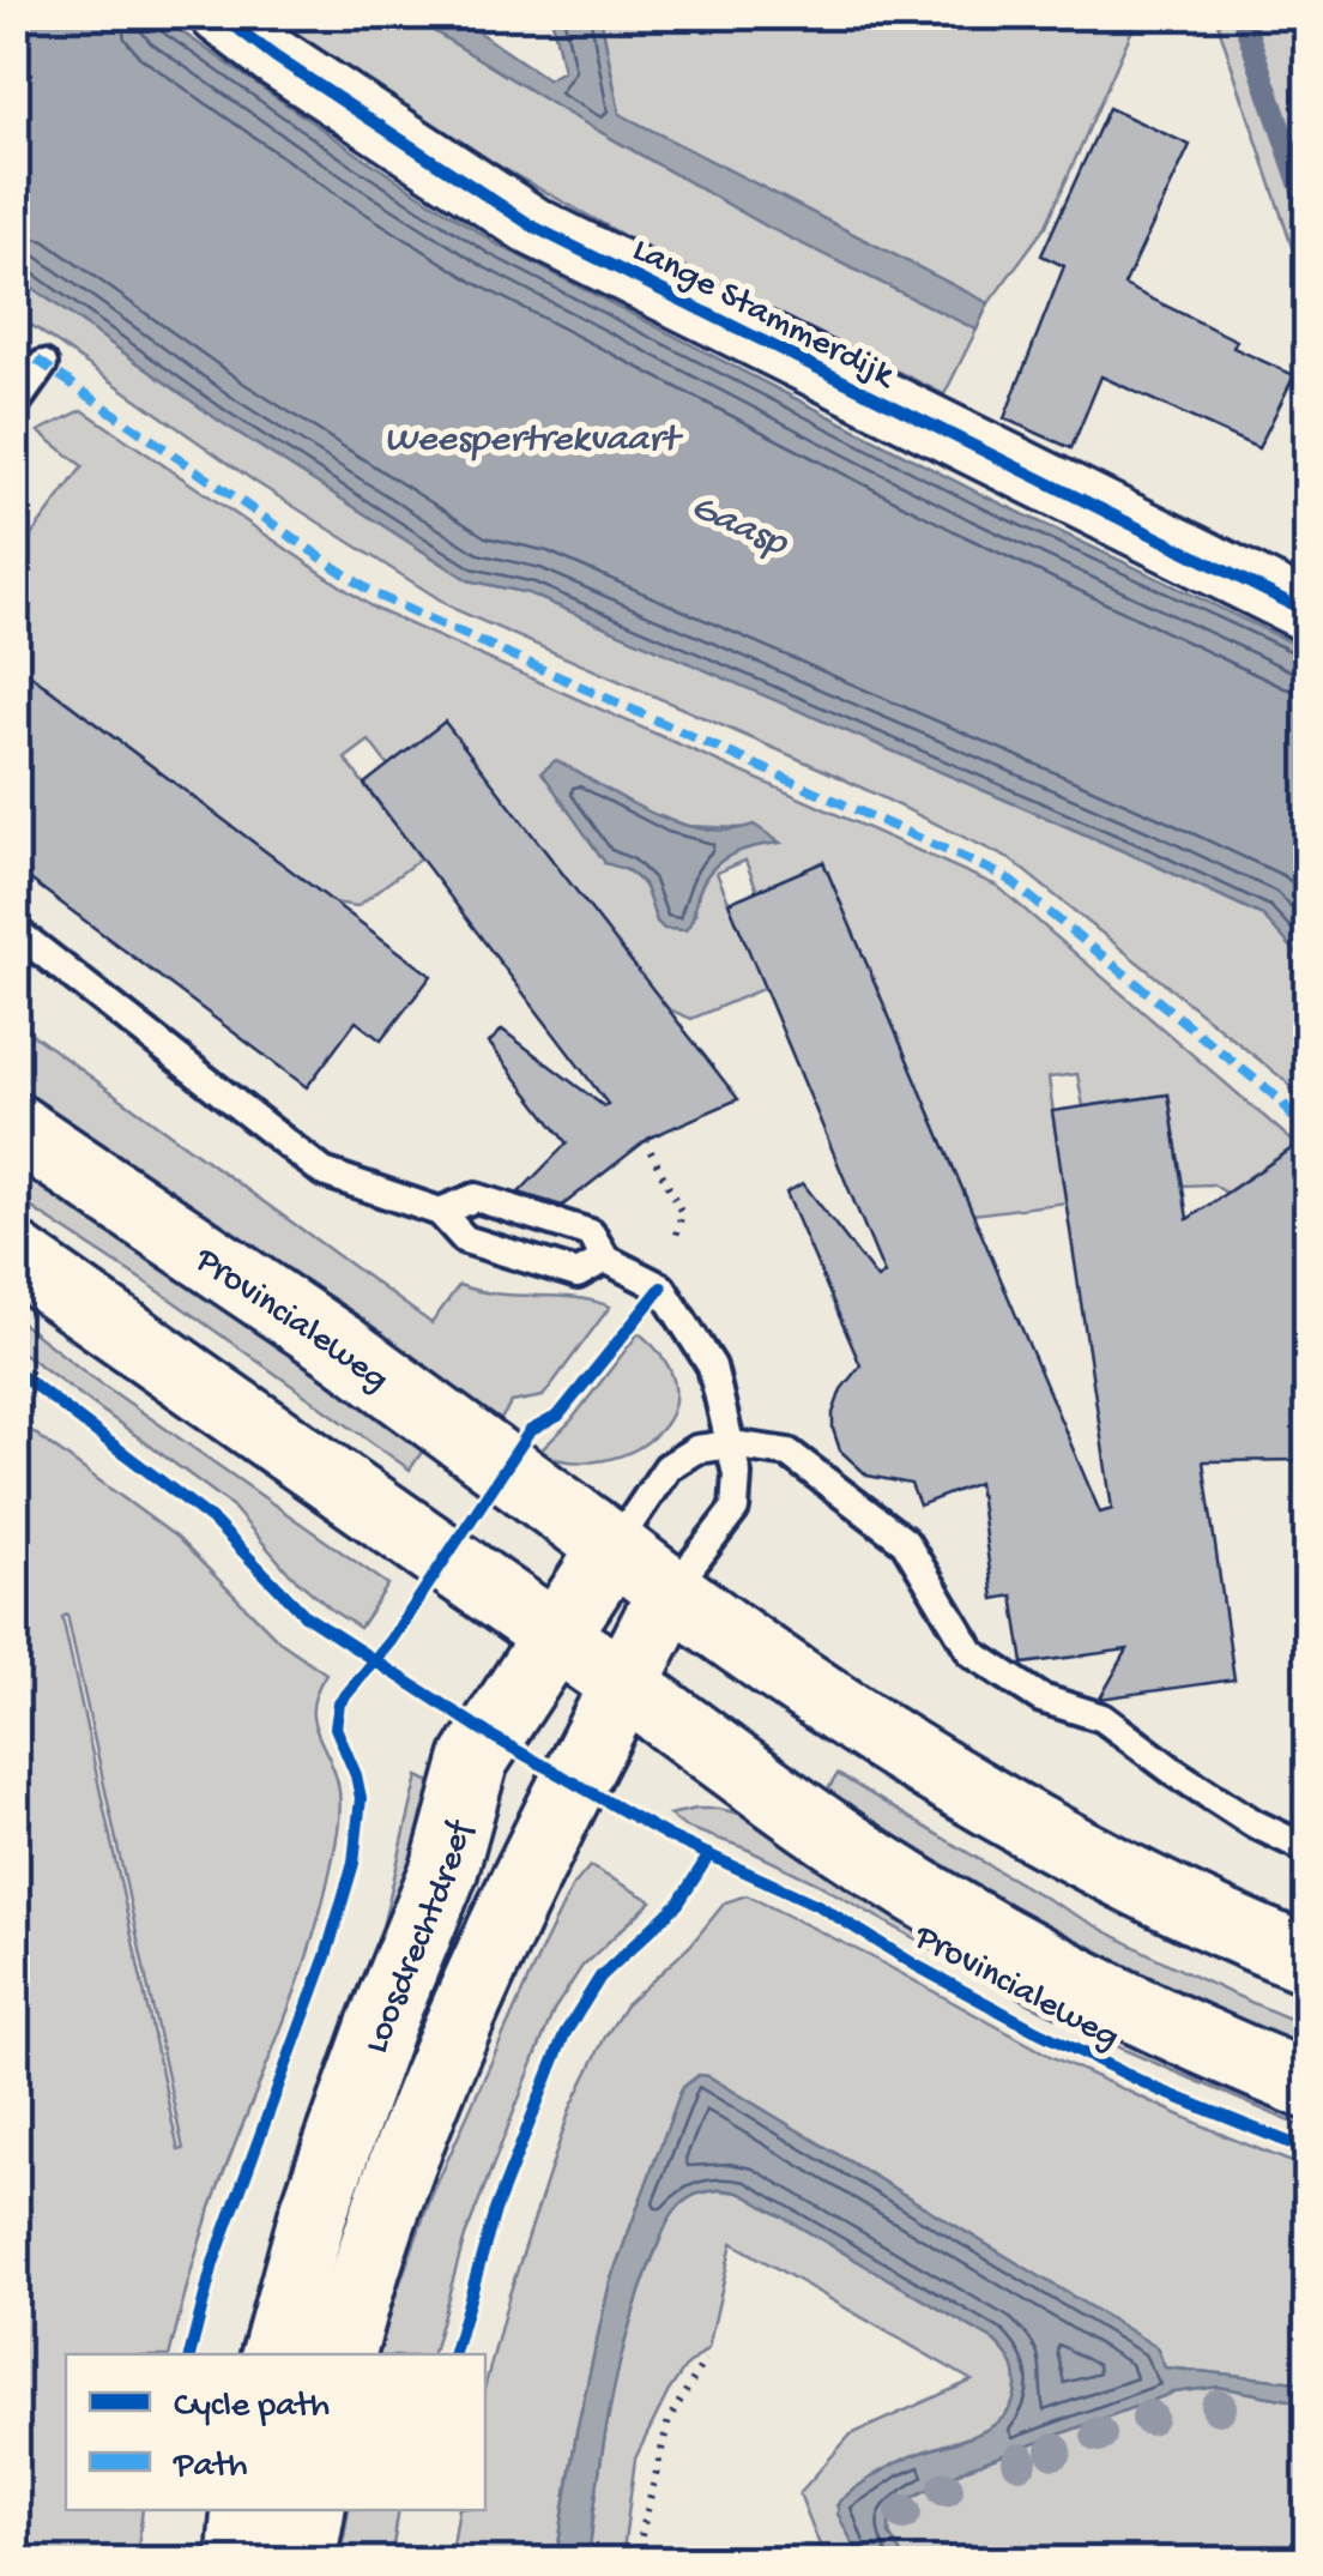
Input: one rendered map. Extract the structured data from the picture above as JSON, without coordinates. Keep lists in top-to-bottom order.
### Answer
{
  "streets": {
    "main road": ["Provincialeweg", "Loosdrechtdreef"],
    "street": ["Lange Stammerdijk"]
  },
  "crossings": [
    ["Provincialeweg", "Loosdrechtdreef"]
  ],
  "water": ["Weespertrekvaart", "Gaasp"],
  "legend": ["Cycle path", "Path"]
}
